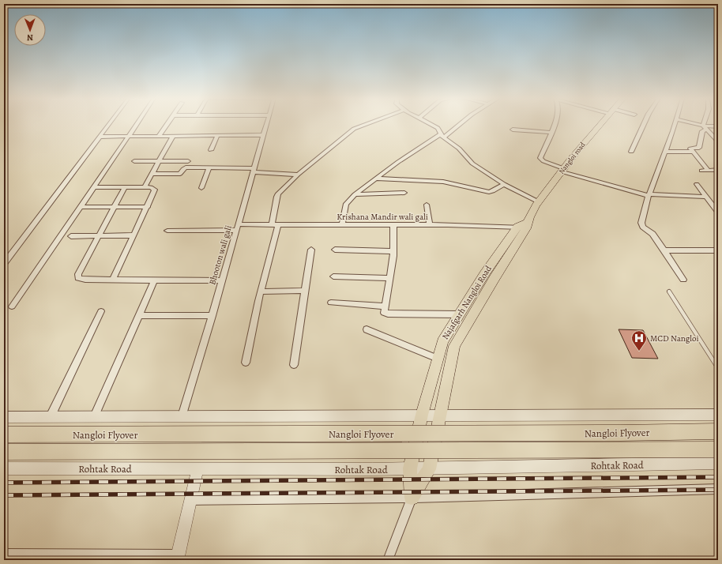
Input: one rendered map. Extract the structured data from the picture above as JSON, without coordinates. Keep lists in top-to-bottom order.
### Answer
{
  "streets": {
    "highway": ["Nangloi Flyover"],
    "main road": ["Nangloi road", "Najafgarh Nangloi Road"],
    "street": ["Krishana Mandir wali gali", "Bhooton wali gali", "Rohtak Road"]
  },
  "crossings": [
    ["Nangloi road", "Krishana Mandir wali gali"],
    ["Nangloi road", "Najafgarh Nangloi Road"],
    ["Krishana Mandir wali gali", "Bhooton wali gali"],
    ["Krishana Mandir wali gali", "Najafgarh Nangloi Road"],
    ["Najafgarh Nangloi Road", "Rohtak Road"]
  ],
  "places": {
    "hospital": ["MCD Nangloi"]
  },
  "north": "bottom"
}
